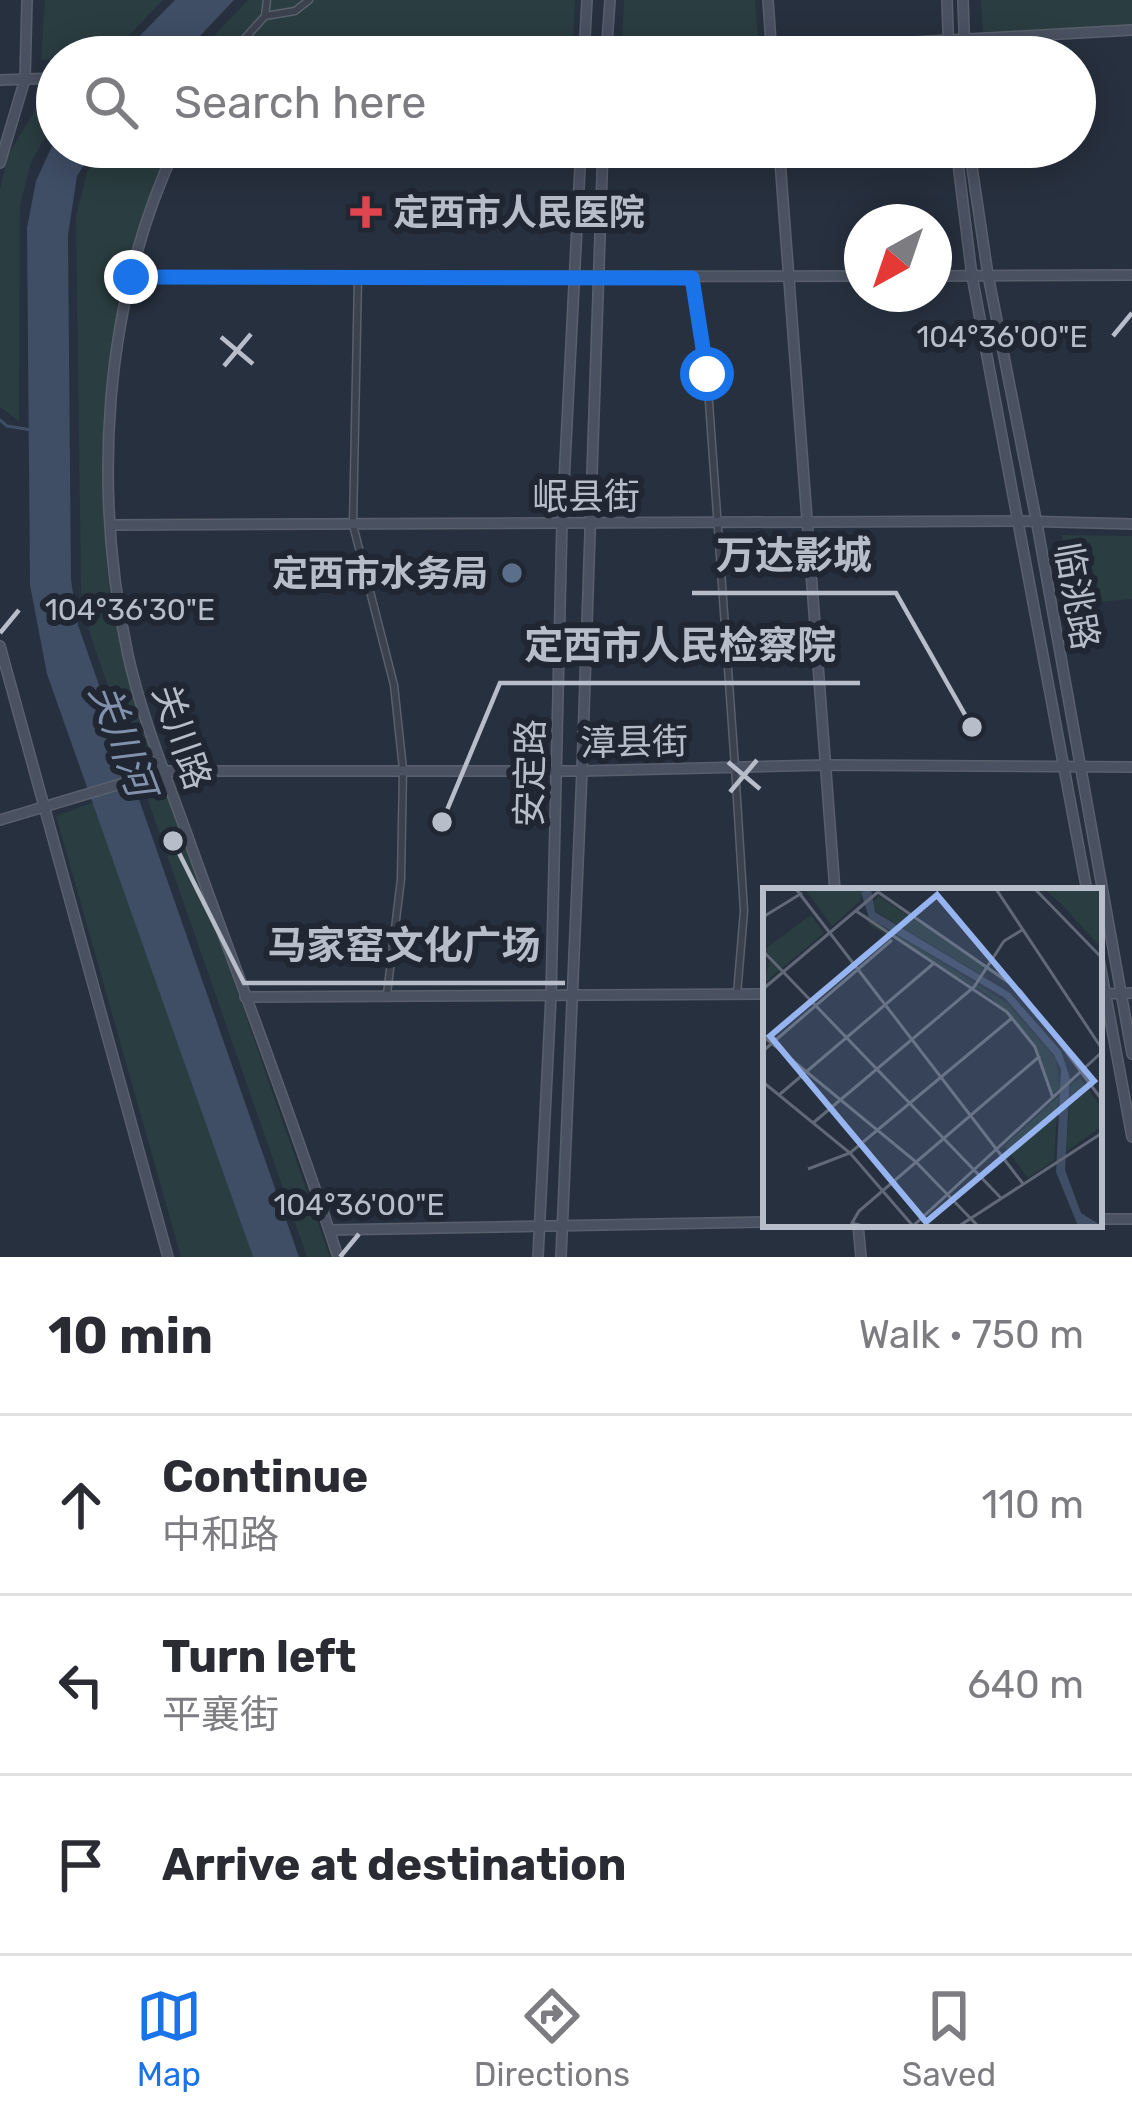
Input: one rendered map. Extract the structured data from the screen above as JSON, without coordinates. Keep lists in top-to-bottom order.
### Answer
{
  "streets": {
    "street": [
      "岷县街",
      "临洮路",
      "关川路",
      "漳县街",
      "安定路"
    ]
  },
  "crossings": [
    ["岷县街", "临洮路"],
    ["岷县街", "关川路"],
    ["岷县街", "安定路"],
    ["临洮路", "漳县街"],
    ["关川路", "漳县街"],
    ["漳县街", "安定路"]
  ],
  "water": ["关川河"],
  "places": {
    "health": ["定西市人民医院"],
    "other": [
      "定西市水务局",
      "万达影城",
      "定西市人民检察院",
      "马家窑文化广场"
    ]
  },
  "north": "bottom left",
  "page": {
    "search": "Search here",
    "heading": ["10 min", "Walk · 750 m"],
    "list": [
      ["Continue", "中和路", "110 m"],
      ["Turn left", "平襄街", "640 m"],
      "Arrive at destination"
    ],
    "nav": ["Map", "Directions", "Saved"]
  },
  "coordinates": ["104°36'00\"E", "104°36'30\"E"]
}
